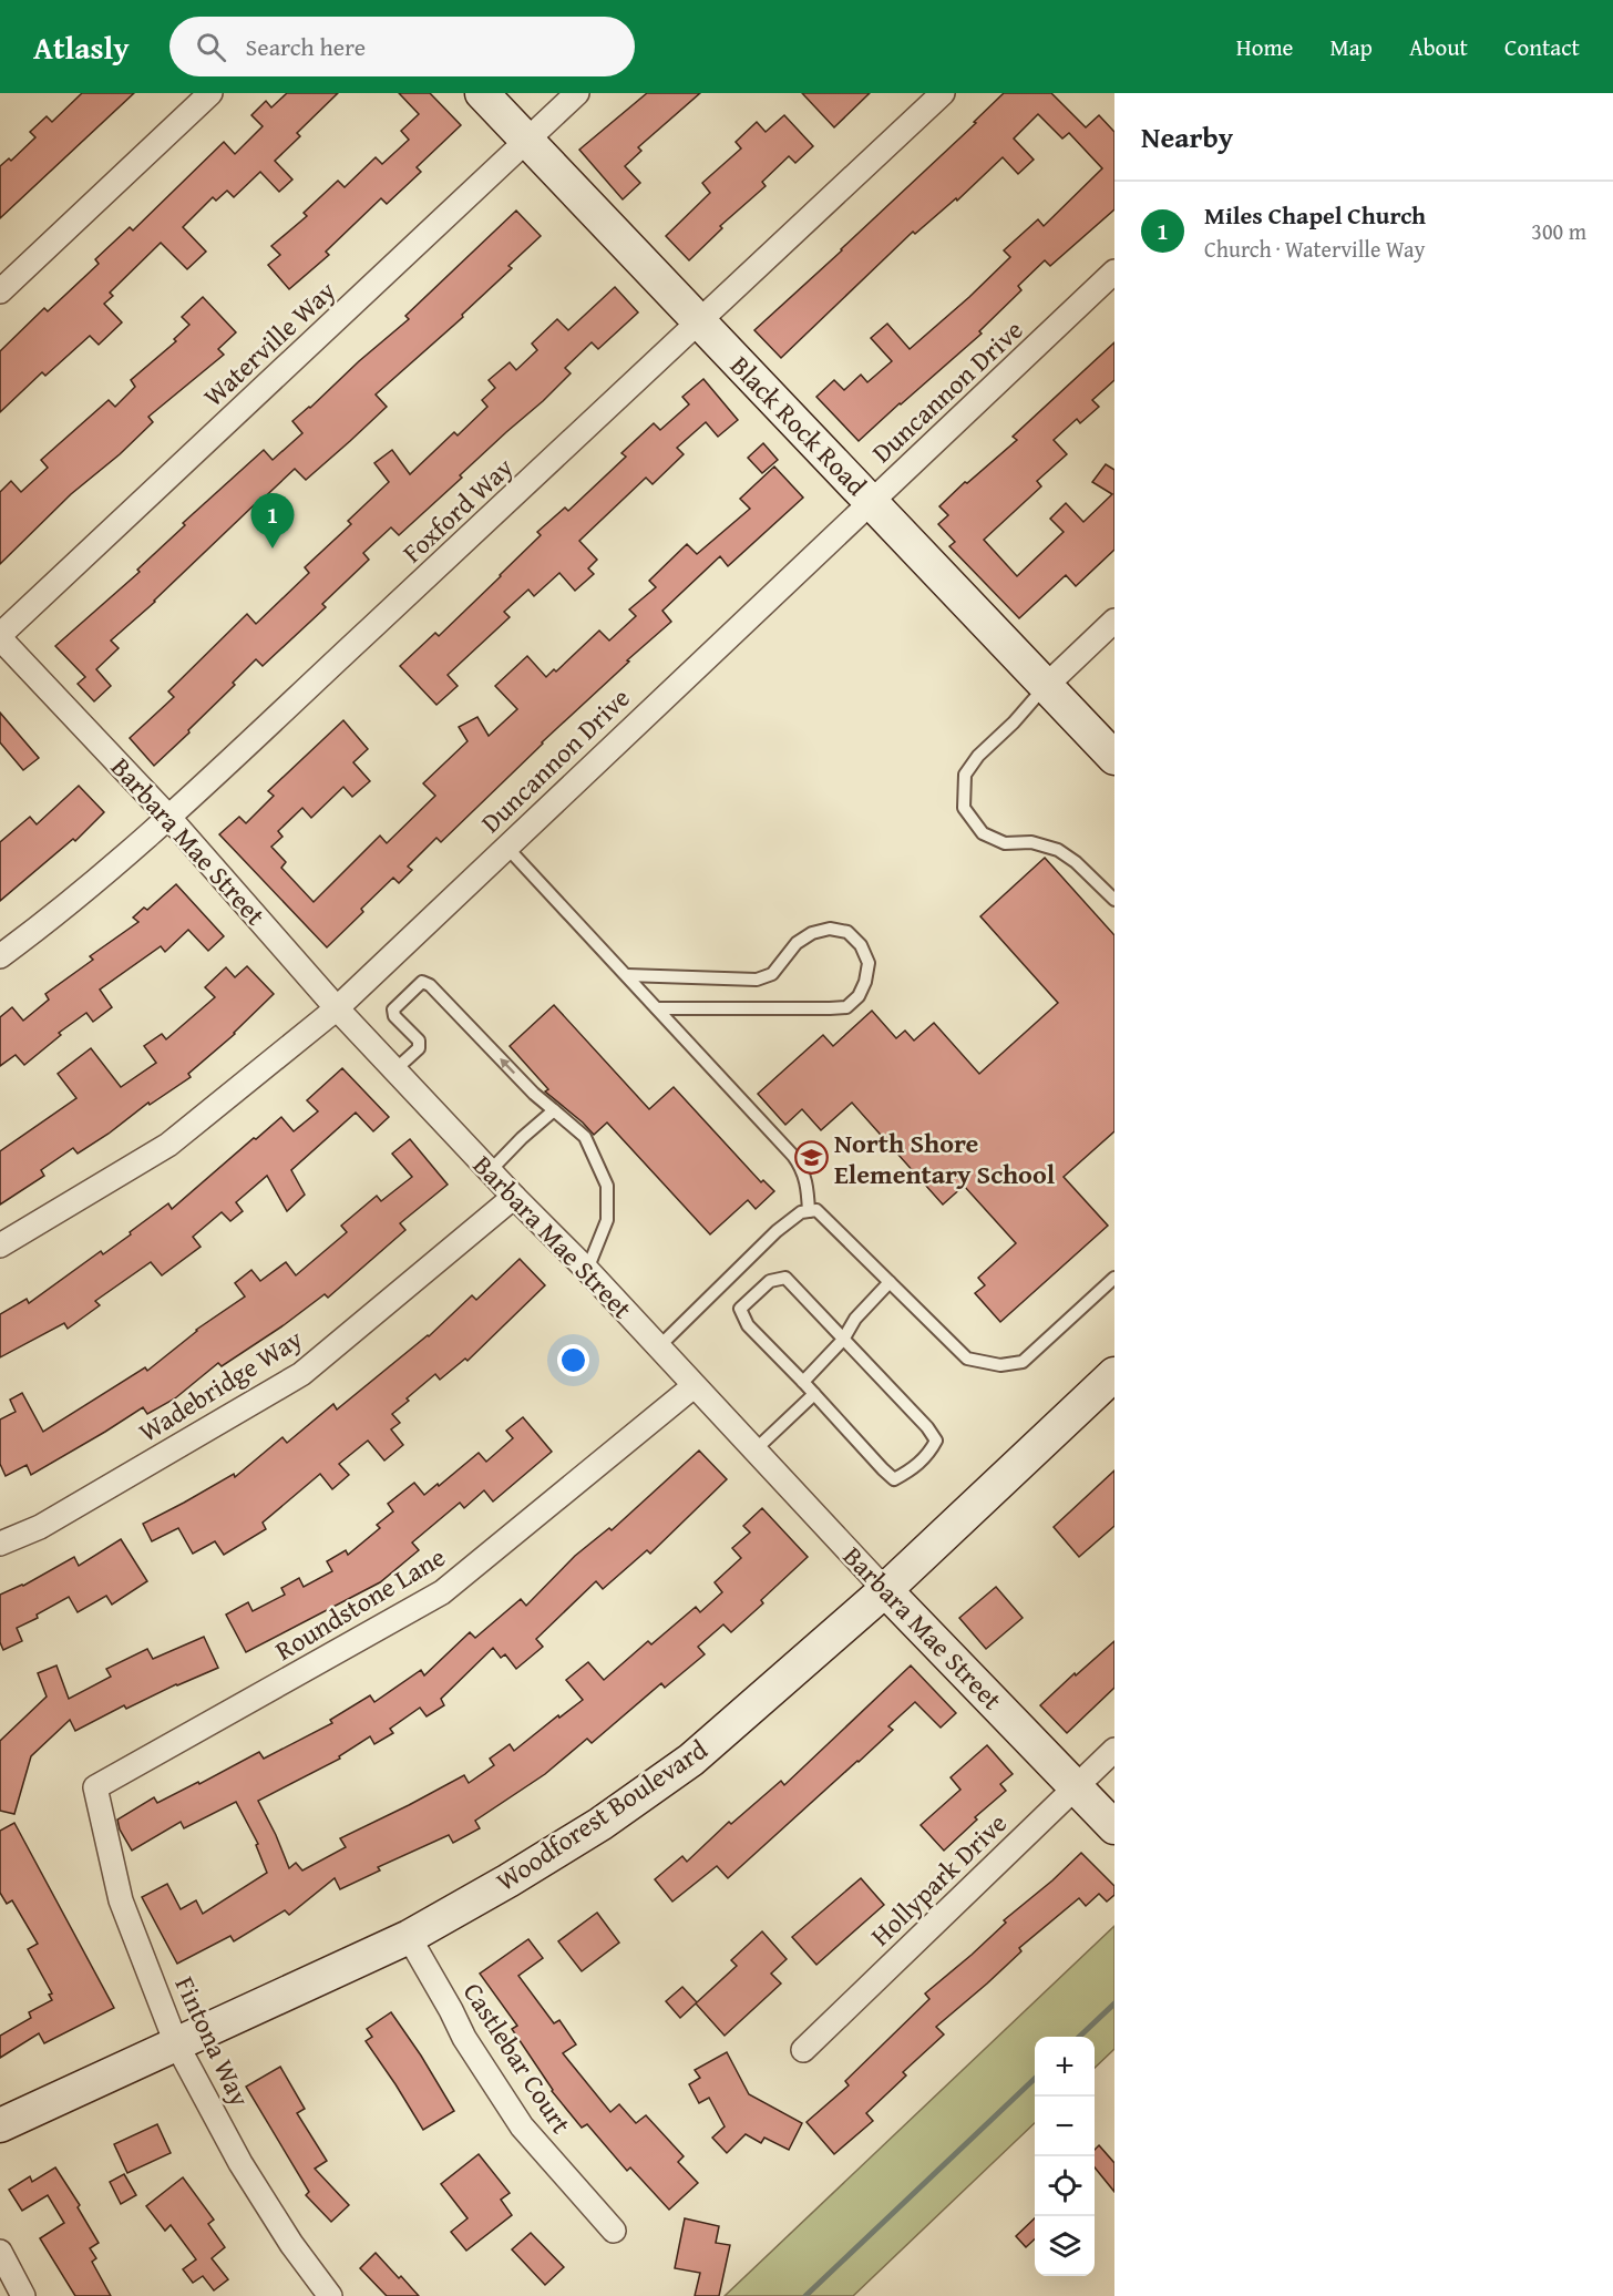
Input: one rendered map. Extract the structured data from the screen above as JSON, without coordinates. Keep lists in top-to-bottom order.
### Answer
{
  "streets": {
    "main road": ["Black Rock Road", "Barbara Mae Street", "Woodforest Boulevard"],
    "street": [
      "Waterville Way",
      "Duncannon Drive",
      "Foxford Way",
      "Wadebridge Way",
      "Roundstone Lane",
      "Hollypark Drive",
      "Fintona Way",
      "Castlebar Court"
    ]
  },
  "crossings": [
    ["Waterville Way", "Black Rock Road"],
    ["Waterville Way", "Barbara Mae Street"],
    ["Duncannon Drive", "Black Rock Road"],
    ["Duncannon Drive", "Barbara Mae Street"],
    ["Black Rock Road", "Foxford Way"],
    ["Foxford Way", "Barbara Mae Street"],
    ["Barbara Mae Street", "Wadebridge Way"],
    ["Barbara Mae Street", "Roundstone Lane"],
    ["Barbara Mae Street", "Woodforest Boulevard"],
    ["Barbara Mae Street", "Hollypark Drive"],
    ["Roundstone Lane", "Fintona Way"],
    ["Woodforest Boulevard", "Fintona Way"],
    ["Woodforest Boulevard", "Castlebar Court"]
  ],
  "places": {
    "school or university": ["North Shore Elementary School"]
  },
  "page": {
    "header": "Atlasly",
    "search": "Search here",
    "nav": [
      "Home",
      "Map",
      "About",
      "Contact"
    ],
    "heading": "Nearby",
    "list": [
      {
        "mark": "1",
        "name": "Miles Chapel Church",
        "note": "Church · Waterville Way",
        "value": "300 m"
      }
    ],
    "pins": "1",
    "map_buttons": ["+", "−"]
  }
}
